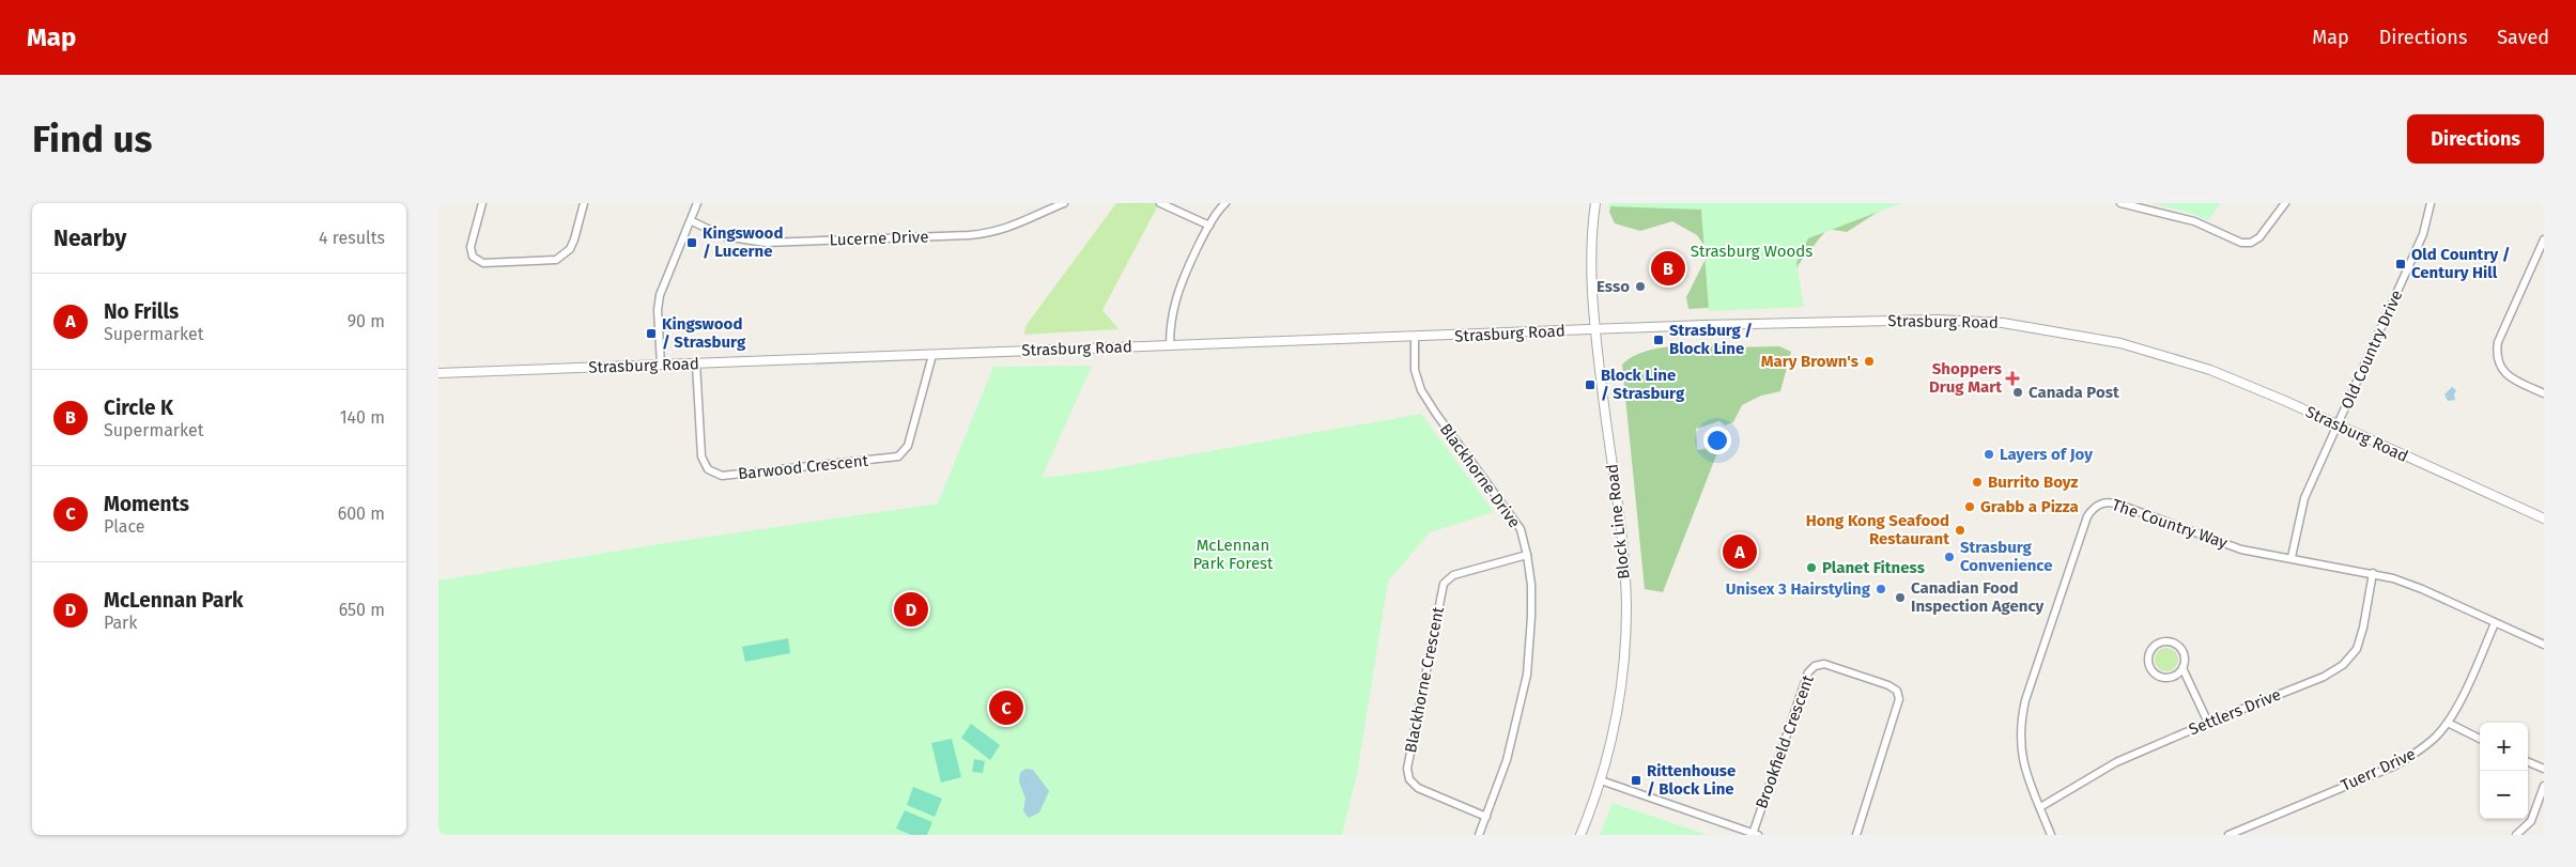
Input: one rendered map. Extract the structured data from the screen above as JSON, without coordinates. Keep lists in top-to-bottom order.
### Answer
{
  "streets": {
    "street": [
      "Lucerne Drive",
      "Strasburg Road",
      "Old Country Drive",
      "Barwood Crescent",
      "Blackhorne Drive",
      "Block Line Road",
      "The Country Way",
      "Blackhorne Crescent",
      "Settlers Drive",
      "Brookfield Crescent",
      "Tuerr Drive"
    ]
  },
  "crossings": [
    ["Strasburg Road", "Old Country Drive"],
    ["Strasburg Road", "Barwood Crescent"],
    ["Strasburg Road", "Blackhorne Drive"],
    ["Strasburg Road", "Block Line Road"],
    ["Old Country Drive", "The Country Way"],
    ["Blackhorne Drive", "Blackhorne Crescent"],
    ["The Country Way", "Settlers Drive"],
    ["The Country Way", "Tuerr Drive"]
  ],
  "parks": ["Strasburg Woods", "McLennan Park Forest"],
  "places": {
    "transit": [
      "Kingswood / Lucerne",
      "Old Country / Century Hill",
      "Kingswood / Strasburg",
      "Strasburg / Block Line",
      "Block Line / Strasburg",
      "Rittenhouse / Block Line"
    ],
    "other": [
      "Esso",
      "Mary Brown's",
      "Canada Post",
      "Layers of Joy",
      "Burrito Boyz",
      "Grabb a Pizza",
      "Hong Kong Seafood Restaurant",
      "Strasburg Convenience",
      "Planet Fitness",
      "Unisex 3 Hairstyling",
      "Canadian Food Inspection Agency"
    ],
    "health": ["Shoppers Drug Mart"]
  },
  "page": {
    "header": "Map",
    "nav": ["Map", "Directions", "Saved"],
    "buttons": "Directions",
    "title": "Find us",
    "heading": ["Nearby", "4 results"],
    "pins": [
      "B",
      "A",
      "D",
      "C"
    ],
    "list": [
      {
        "mark": "A",
        "name": "No Frills",
        "note": "Supermarket",
        "value": "90 m"
      },
      {
        "mark": "B",
        "name": "Circle K",
        "note": "Supermarket",
        "value": "140 m"
      },
      {
        "mark": "C",
        "name": "Moments",
        "note": "Place",
        "value": "600 m"
      },
      {
        "mark": "D",
        "name": "McLennan Park",
        "note": "Park",
        "value": "650 m"
      }
    ],
    "map_buttons": ["+", "−"]
  }
}
